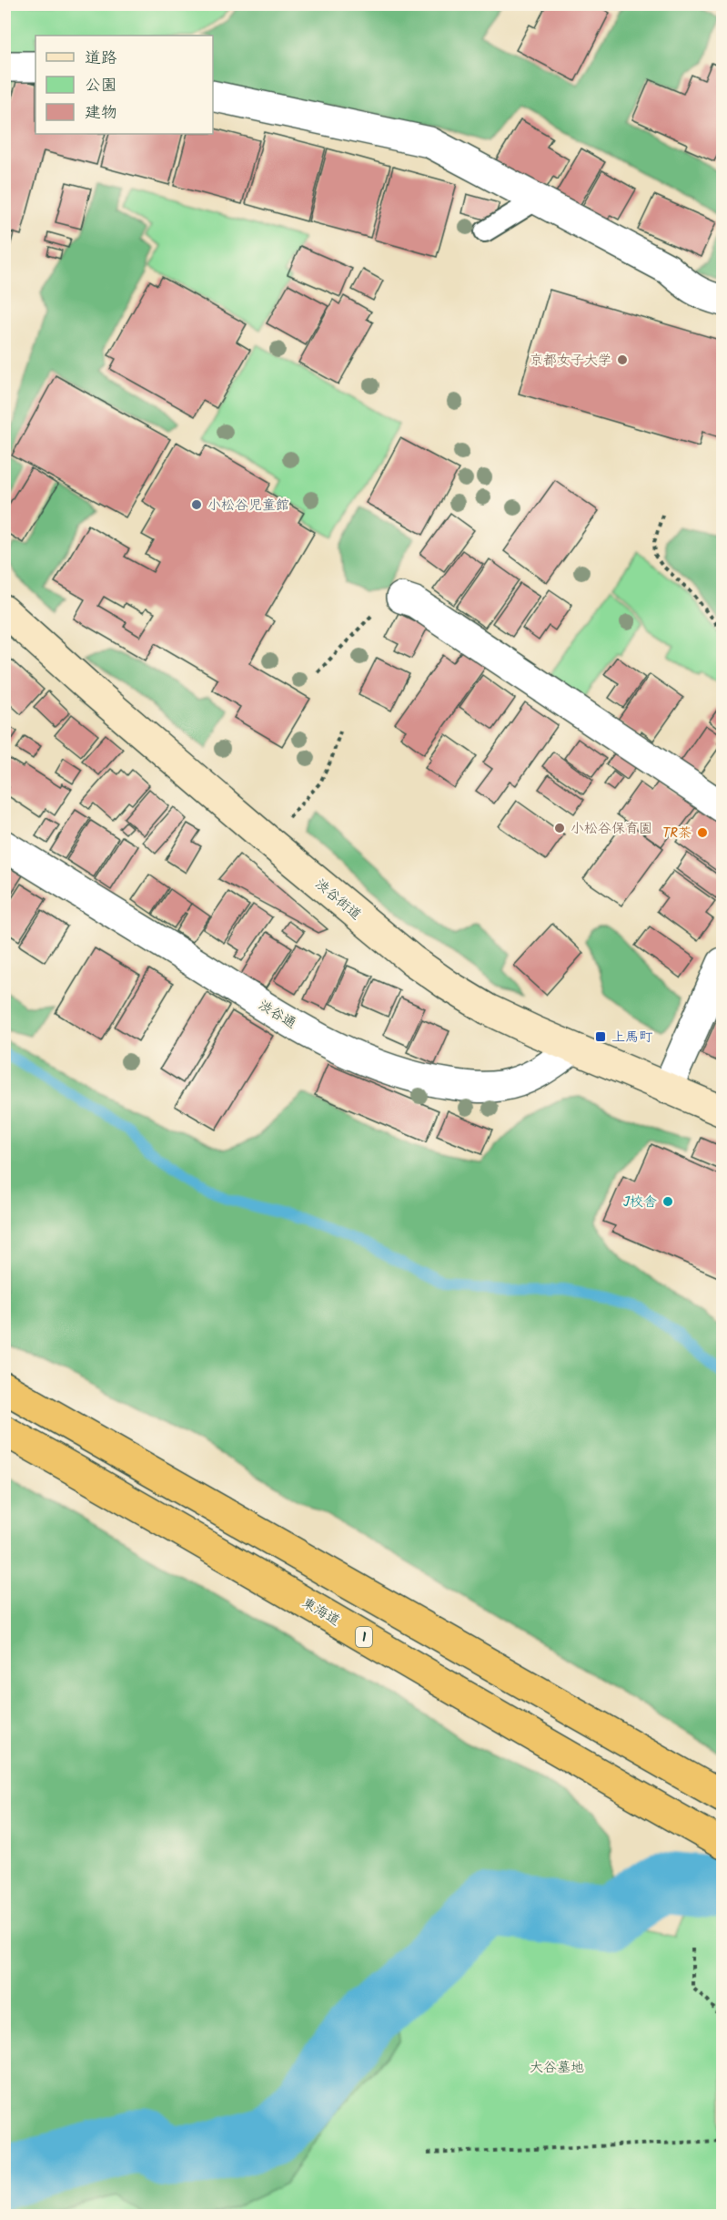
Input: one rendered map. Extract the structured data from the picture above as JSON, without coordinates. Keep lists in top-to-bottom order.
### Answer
{
  "streets": {
    "highway": ["東海道", "1"],
    "main road": ["渋谷街道"],
    "street": ["渋谷通"]
  },
  "crossings": [
    ["渋谷街道", "渋谷通"]
  ],
  "parks": ["大谷墓地"],
  "places": {
    "other": [
      "京都女子大学",
      "小松谷児童館",
      "小松谷保育園",
      "TR茶",
      "J校舎"
    ],
    "transit": ["上馬町"]
  },
  "legend": ["道路", "公園", "建物"]
}
